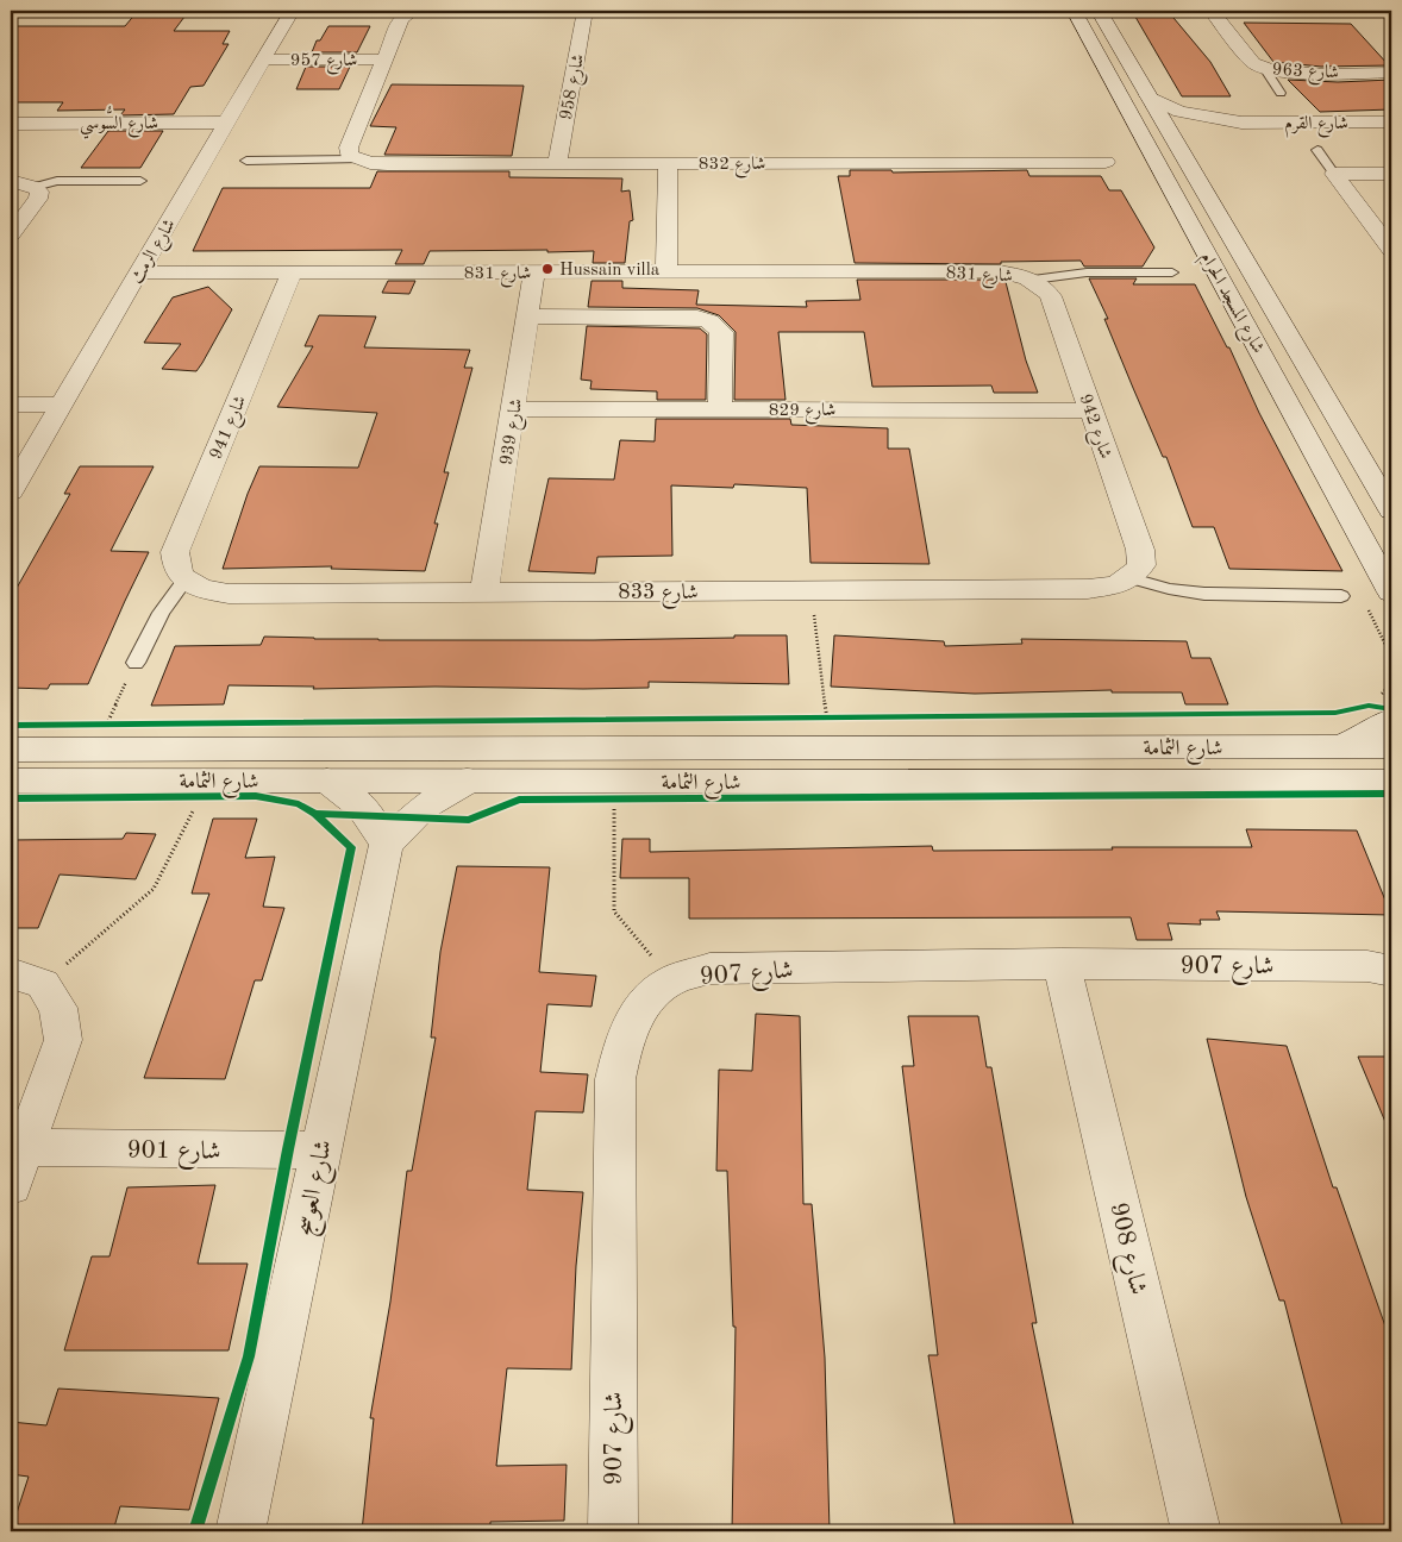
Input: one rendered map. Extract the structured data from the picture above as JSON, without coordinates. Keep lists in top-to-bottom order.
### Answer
{
  "streets": {
    "street": [
      "شارع 957",
      "شارع 963",
      "شارع 958",
      "شارع السُّوسي",
      "شارع القرم",
      "شارع 832",
      "شارع الرمث",
      "شارع 831",
      "شارع المسجد الحرام",
      "شارع 829",
      "شارع 942",
      "شارع 941",
      "شارع 939",
      "شارع 833",
      "شارع الثمامة",
      "شارع 907",
      "شارع 901",
      "شارع العوسج",
      "شارع 908"
    ]
  },
  "crossings": [
    ["شارع 957", "شارع 832"],
    ["شارع 957", "شارع الرمث"],
    ["شارع 958", "شارع 832"],
    ["شارع السُّوسي", "شارع الرمث"],
    ["شارع القرم", "شارع المسجد الحرام"],
    ["شارع الرمث", "شارع 831"],
    ["شارع 831", "شارع 942"],
    ["شارع 831", "شارع 941"],
    ["شارع 831", "شارع 939"],
    ["شارع 829", "شارع 942"],
    ["شارع 829", "شارع 939"],
    ["شارع 942", "شارع 833"],
    ["شارع 941", "شارع 833"],
    ["شارع 939", "شارع 833"],
    ["شارع 907", "شارع 908"],
    ["شارع 901", "شارع العوسج"]
  ],
  "places": ["Hussain villa"]
}
